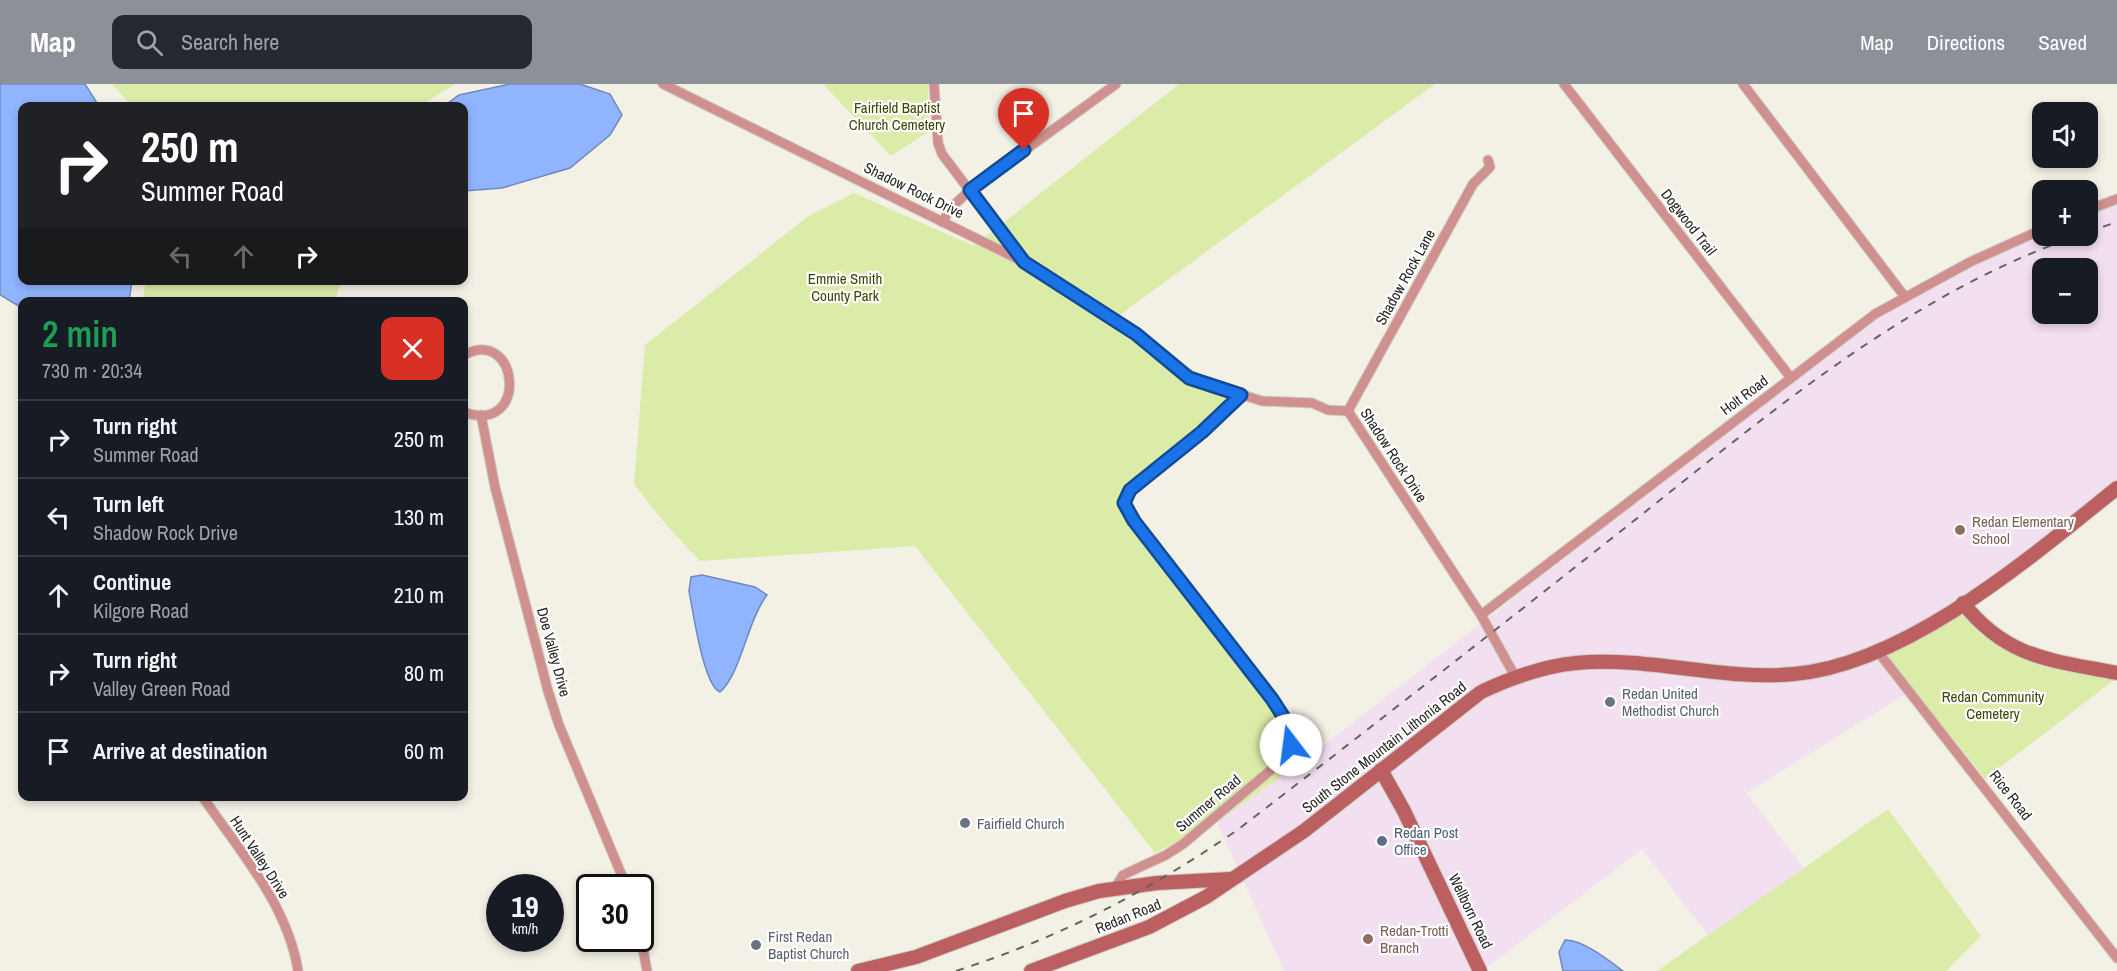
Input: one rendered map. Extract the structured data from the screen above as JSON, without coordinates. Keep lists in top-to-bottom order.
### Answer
{
  "streets": {
    "main road": ["South Stone Mountain Lithonia Road", "Wellborn Road", "Redan Road"],
    "street": [
      "Shadow Rock Drive",
      "Dogwood Trail",
      "Shadow Rock Lane",
      "Holt Road",
      "Doe Valley Drive",
      "Rice Road",
      "Summer Road",
      "Hunt Valley Drive"
    ]
  },
  "crossings": [
    ["Shadow Rock Drive", "Shadow Rock Lane"],
    ["Shadow Rock Drive", "Holt Road"],
    ["Shadow Rock Drive", "South Stone Mountain Lithonia Road"],
    ["Shadow Rock Drive", "Summer Road"],
    ["Dogwood Trail", "Holt Road"],
    ["South Stone Mountain Lithonia Road", "Rice Road"],
    ["South Stone Mountain Lithonia Road", "Summer Road"],
    ["South Stone Mountain Lithonia Road", "Wellborn Road"],
    ["South Stone Mountain Lithonia Road", "Redan Road"]
  ],
  "parks": ["Fairfield Baptist Church Cemetery", "Emmie Smith County Park", "Redan Community Cemetery"],
  "places": [
    "Redan Elementary School",
    "Redan United Methodist Church",
    "Fairfield Church",
    "Redan Post Office",
    "Redan-Trotti Branch",
    "First Redan Baptist Church"
  ],
  "page": {
    "header": "Map",
    "search": "Search here",
    "nav": ["Map", "Directions", "Saved"],
    "map_buttons": ["+", "−"],
    "turn": ["250 m", "Summer Road"],
    "heading": ["2 min", "730 m · 20:34"],
    "list": [
      {
        "name": "Turn right",
        "note": "Summer Road",
        "value": "250 m"
      },
      {
        "name": "Turn left",
        "note": "Shadow Rock Drive",
        "value": "130 m"
      },
      {
        "name": "Continue",
        "note": "Kilgore Road",
        "value": "210 m"
      },
      {
        "name": "Turn right",
        "note": "Valley Green Road",
        "value": "80 m"
      },
      {
        "name": "Arrive at destination",
        "value": "60 m"
      }
    ],
    "speed": "19 km/h",
    "limit": "30"
  }
}
